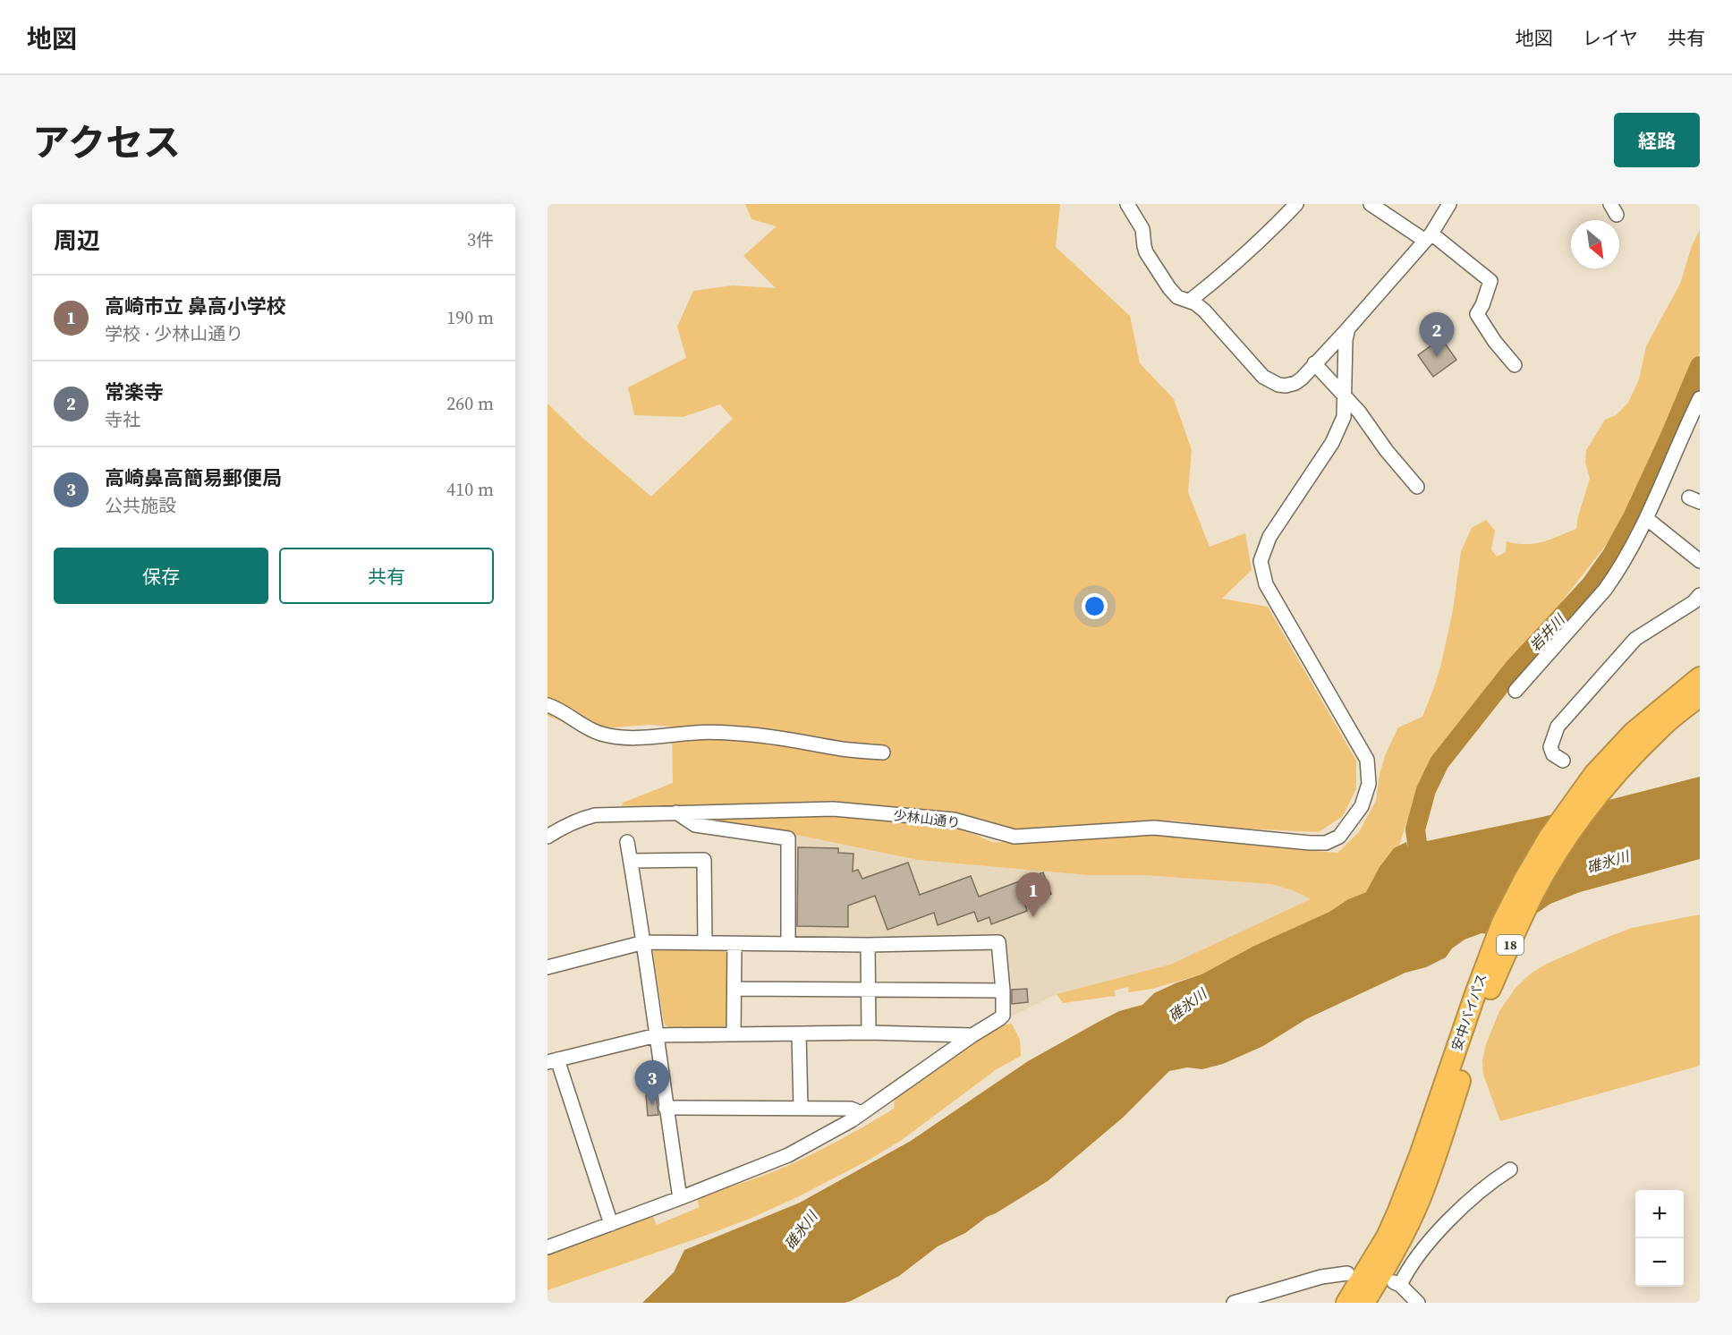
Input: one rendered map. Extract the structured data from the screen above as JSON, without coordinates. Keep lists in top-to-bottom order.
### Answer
{
  "streets": {
    "highway": ["18", "安中バイパス"],
    "street": ["少林山通り"]
  },
  "water": ["岩井川", "碓氷川"],
  "north": "bottom right",
  "page": {
    "header": "地図",
    "nav": ["地図", "レイヤ", "共有"],
    "title": "アクセス",
    "buttons": [
      "経路",
      ["保存", "共有"]
    ],
    "heading": ["周辺", "3件"],
    "list": [
      {
        "mark": "1",
        "name": "高崎市立 鼻高小学校",
        "note": "学校 · 少林山通り",
        "value": "190 m"
      },
      {
        "mark": "2",
        "name": "常楽寺",
        "note": "寺社",
        "value": "260 m"
      },
      {
        "mark": "3",
        "name": "高崎鼻高簡易郵便局",
        "note": "公共施設",
        "value": "410 m"
      }
    ],
    "pins": ["2", "1", "3"],
    "map_buttons": ["+", "−"]
  }
}
